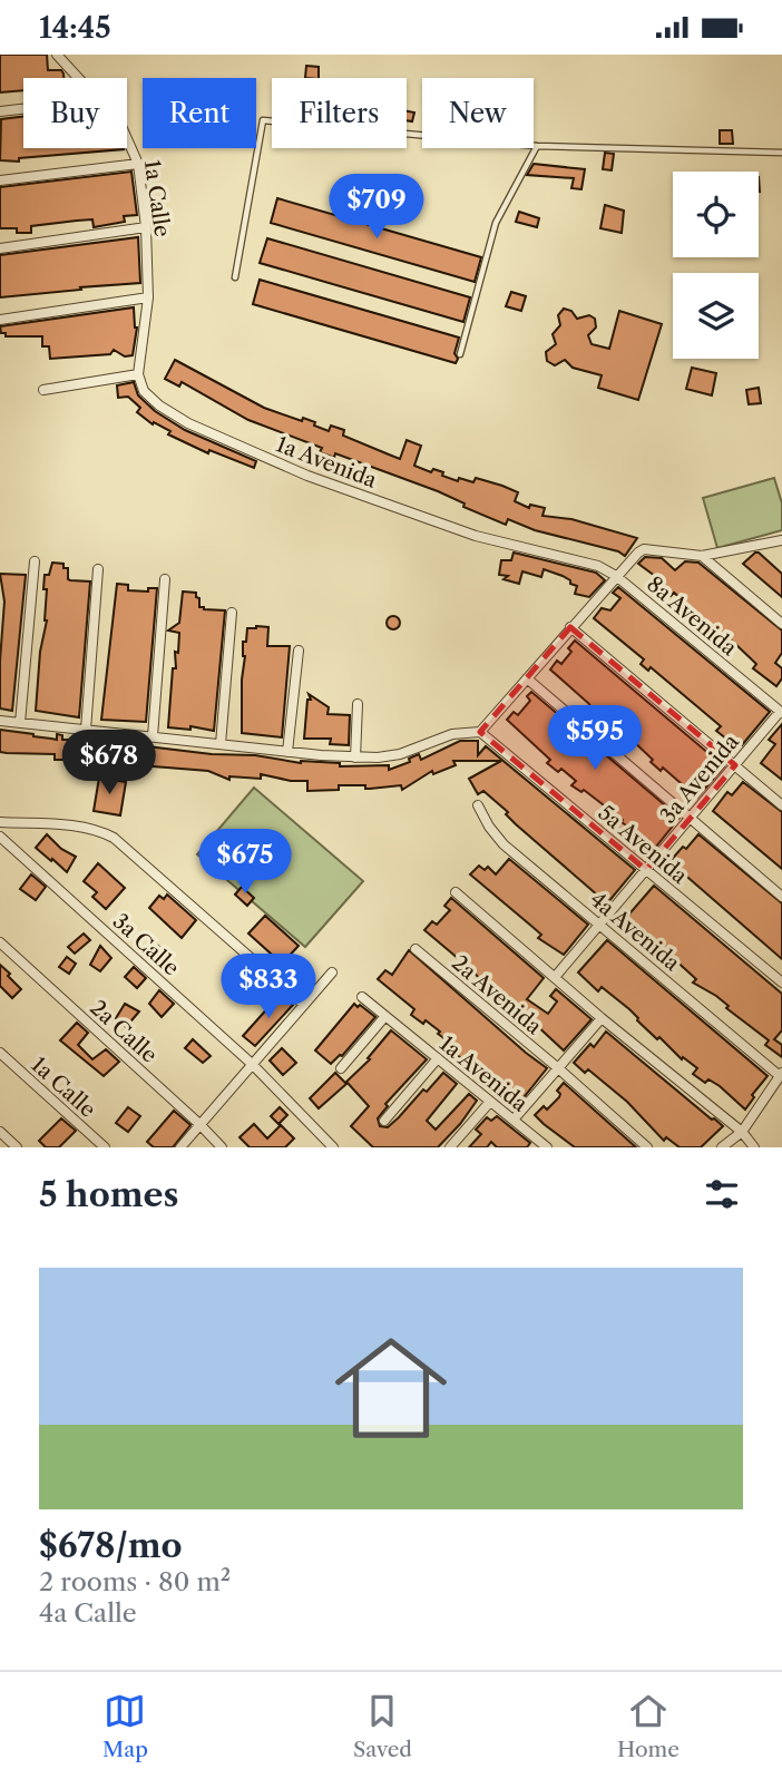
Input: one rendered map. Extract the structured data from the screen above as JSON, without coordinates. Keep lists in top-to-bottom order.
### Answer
{
  "streets": {
    "street": [
      "1a Calle",
      "1a Avenida",
      "8a Avenida",
      "3a Avenida",
      "5a Avenida",
      "4a Avenida",
      "3a Calle",
      "2a Avenida",
      "2a Calle"
    ]
  },
  "crossings": [
    ["1a Calle", "1a Avenida"],
    ["1a Avenida", "8a Avenida"],
    ["8a Avenida", "3a Avenida"],
    ["3a Avenida", "5a Avenida"],
    ["3a Avenida", "4a Avenida"]
  ],
  "page": {
    "status": "14:45",
    "chip": [
      "Buy",
      "Rent",
      "Filters",
      "New"
    ],
    "price": [
      "$709",
      "$595",
      "$678",
      "$675",
      "$833"
    ],
    "heading": "5 homes",
    "list": [
      {
        "name": "$678/mo",
        "note": "2 rooms · 80 m² · 4a Calle"
      }
    ],
    "tabs": ["Map", "Saved", "Home"]
  }
}
